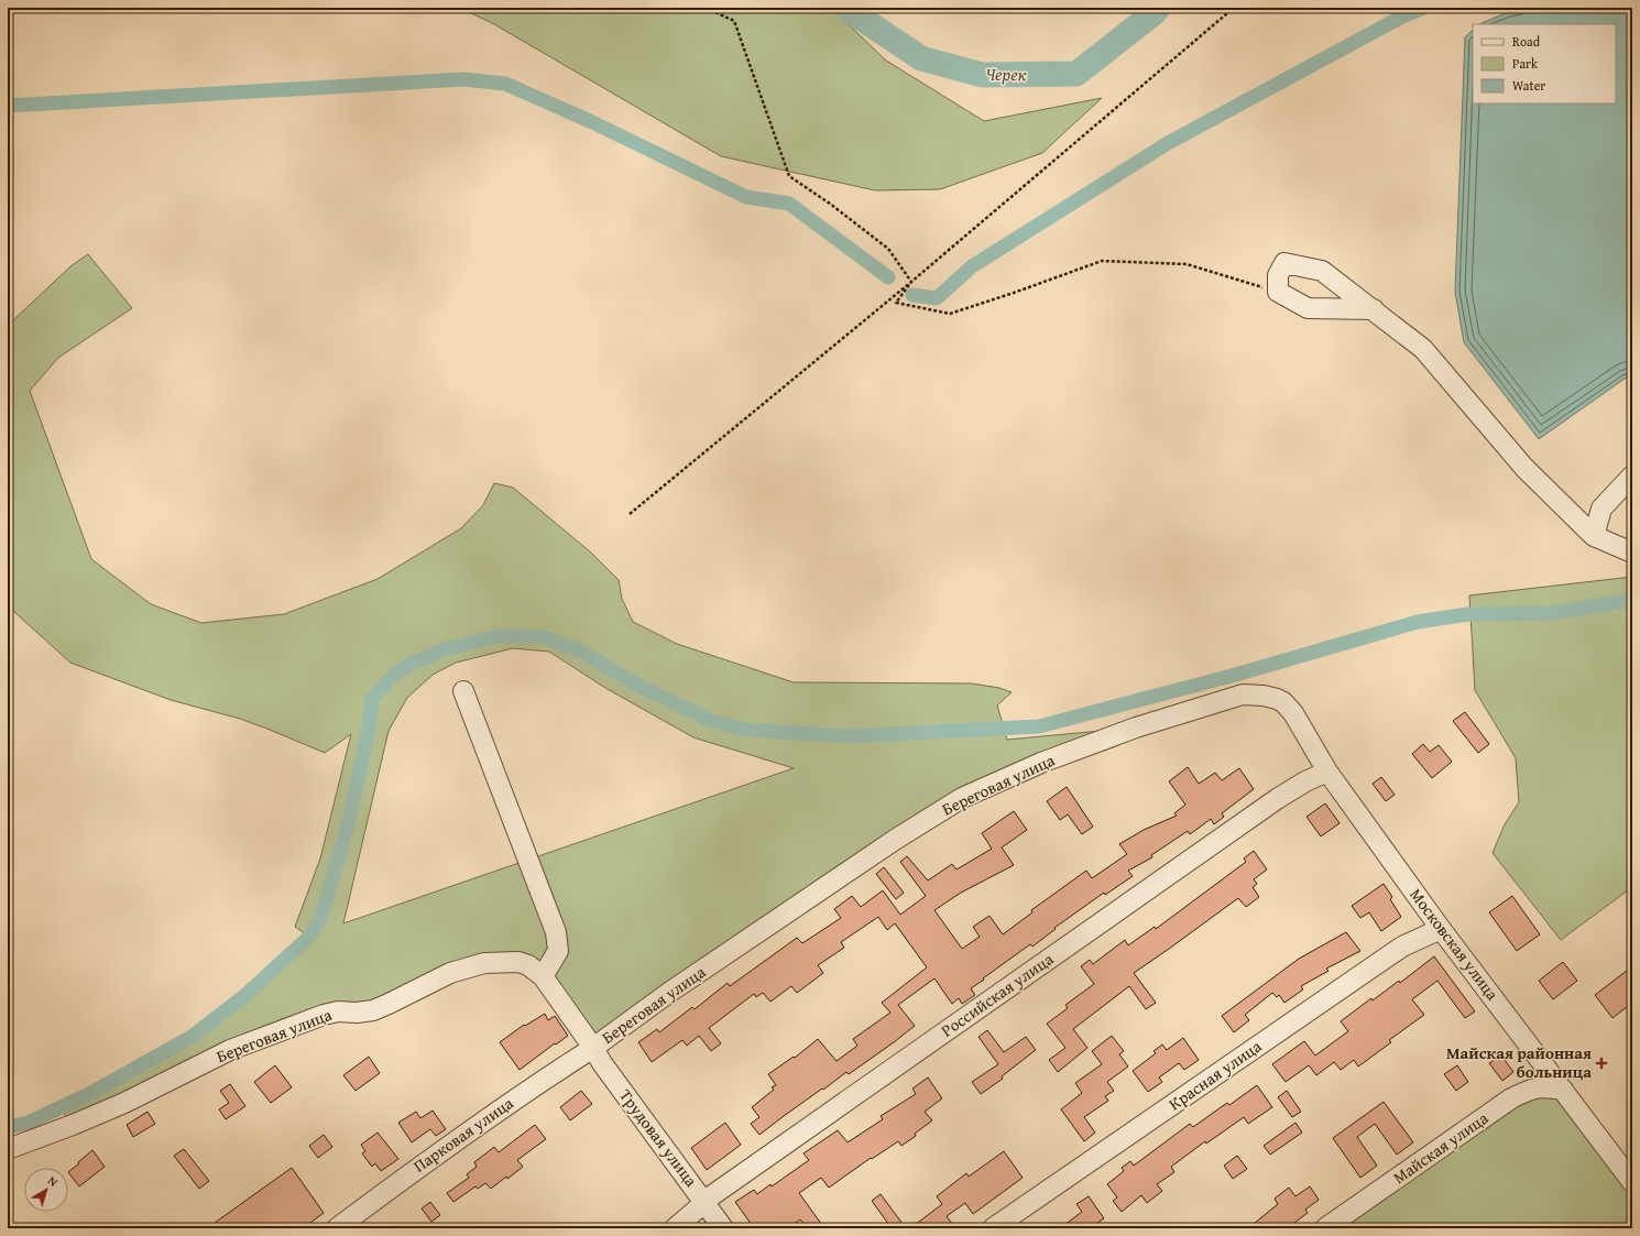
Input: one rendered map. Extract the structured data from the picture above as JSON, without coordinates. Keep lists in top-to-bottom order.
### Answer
{
  "streets": {
    "street": [
      "Береговая улица",
      "Московская улица",
      "Российская улица",
      "Красная улица",
      "Парковая улица",
      "Трудовая улица",
      "Майская улица"
    ]
  },
  "crossings": [
    ["Береговая улица", "Московская улица"],
    ["Береговая улица", "Парковая улица"],
    ["Береговая улица", "Трудовая улица"],
    ["Московская улица", "Российская улица"],
    ["Московская улица", "Красная улица"],
    ["Московская улица", "Майская улица"],
    ["Российская улица", "Трудовая улица"],
    ["Парковая улица", "Трудовая улица"]
  ],
  "water": ["Черек"],
  "places": {
    "health": ["Майская районная больница"]
  },
  "legend": ["Road", "Park", "Water"],
  "north": "top right"
}
